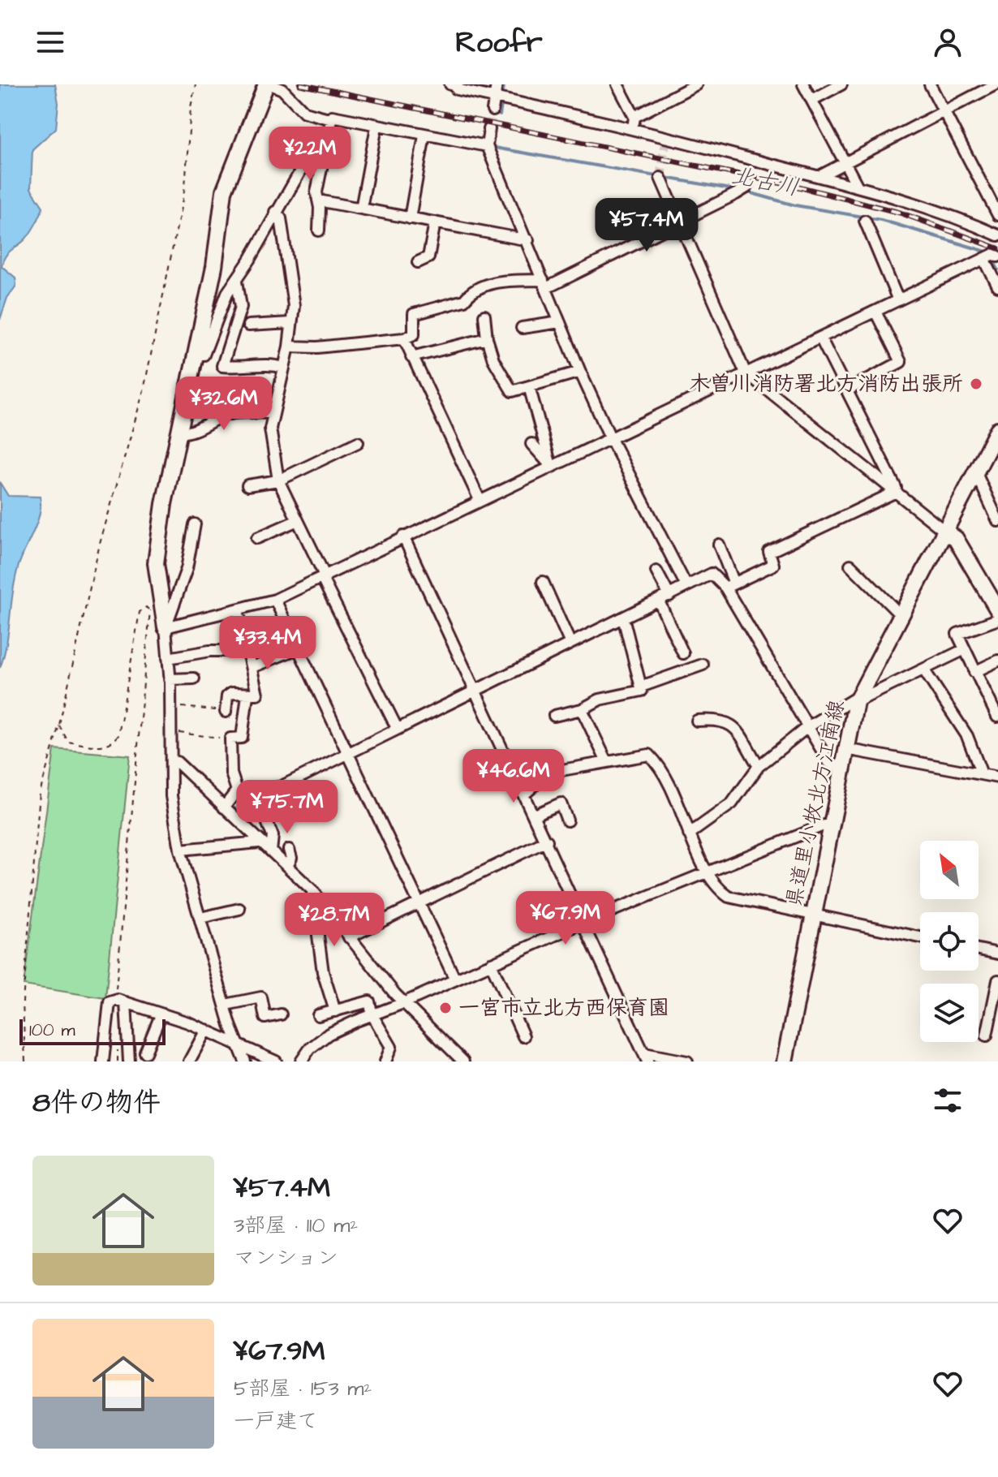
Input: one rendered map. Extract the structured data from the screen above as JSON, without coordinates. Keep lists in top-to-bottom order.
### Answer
{
  "streets": {
    "main road": ["県道里小牧北方江南線"]
  },
  "water": ["北古川"],
  "places": ["木曽川消防署北方消防出張所", "一宮市立北方西保育園"],
  "scale_bar": "100 m",
  "north": "top left",
  "page": {
    "header": "Roofr",
    "price": [
      "¥22M",
      "¥57.4M",
      "¥32.6M",
      "¥33.4M",
      "¥46.6M",
      "¥75.7M",
      "¥67.9M",
      "¥28.7M"
    ],
    "scale": "100 m",
    "heading": "8件の物件",
    "list": [
      {
        "name": "¥57.4M",
        "note": "3部屋 · 110 m² · マンション"
      },
      {
        "name": "¥67.9M",
        "note": "5部屋 · 153 m² · 一戸建て"
      }
    ]
  }
}
